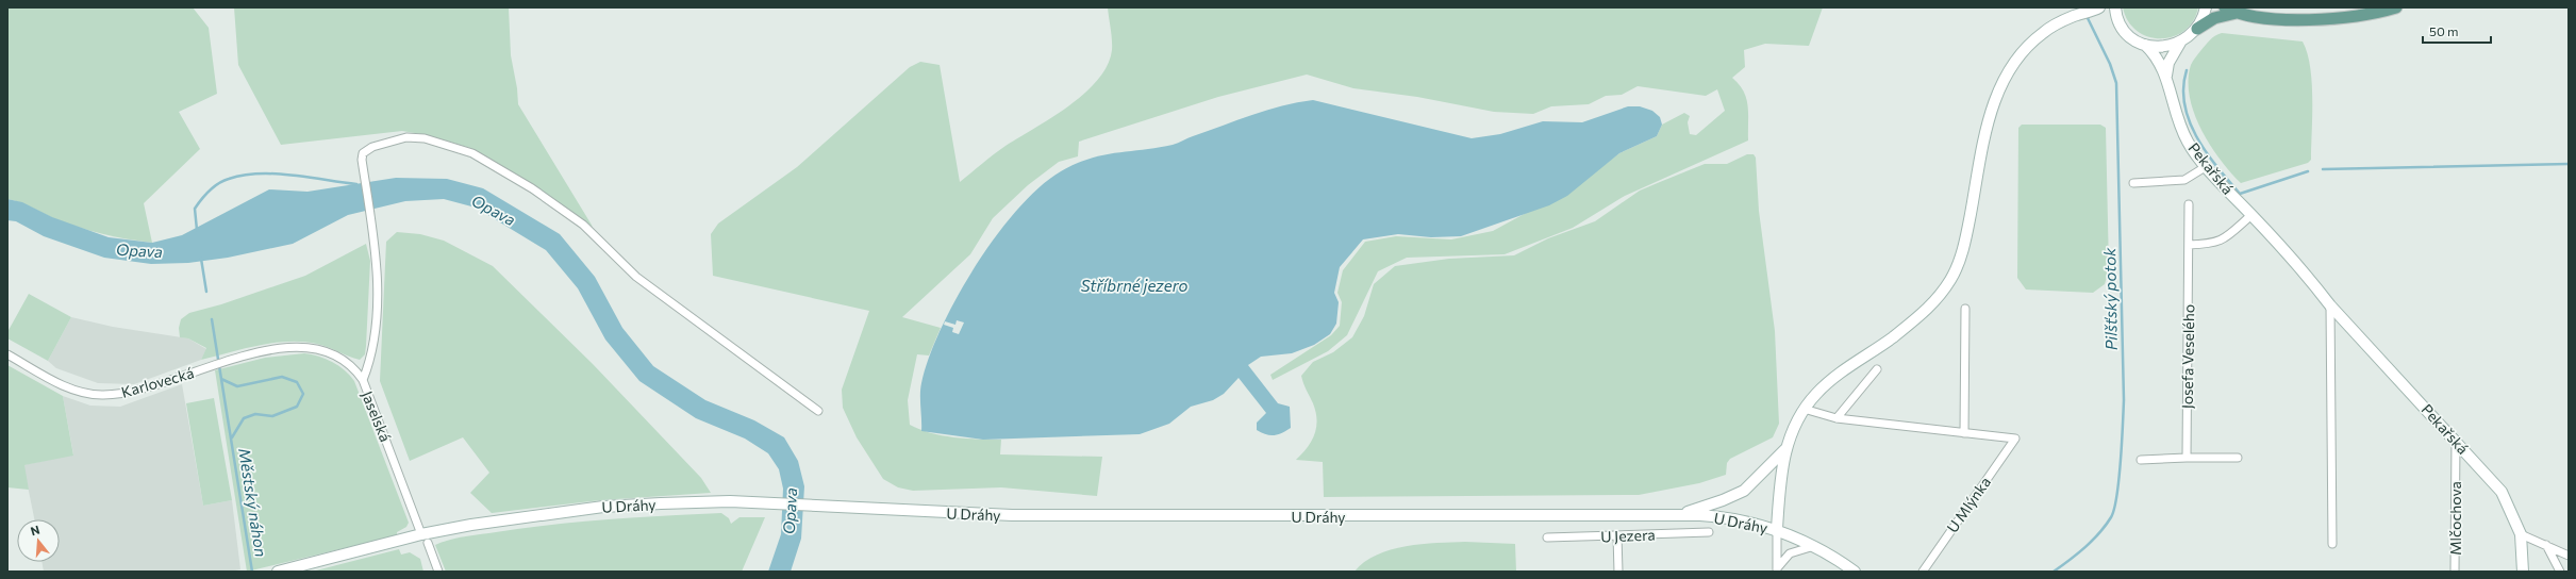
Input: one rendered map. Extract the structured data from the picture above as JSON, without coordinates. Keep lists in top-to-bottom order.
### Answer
{
  "streets": {
    "street": [
      "Pekařská",
      "Josefa Veselého",
      "Karlovecká",
      "Jaselská",
      "U Mlýnka",
      "U Dráhy",
      "Mlčochova",
      "U Jezera"
    ]
  },
  "crossings": [
    ["Pekařská", "Mlčochova"],
    ["Karlovecká", "Jaselská"],
    ["Jaselská", "U Dráhy"]
  ],
  "water": [
    "Opava",
    "Stříbrné jezero",
    "Pilšťský potok",
    "Městský náhon"
  ],
  "scale_bar": "50 m",
  "north": "top"
}
